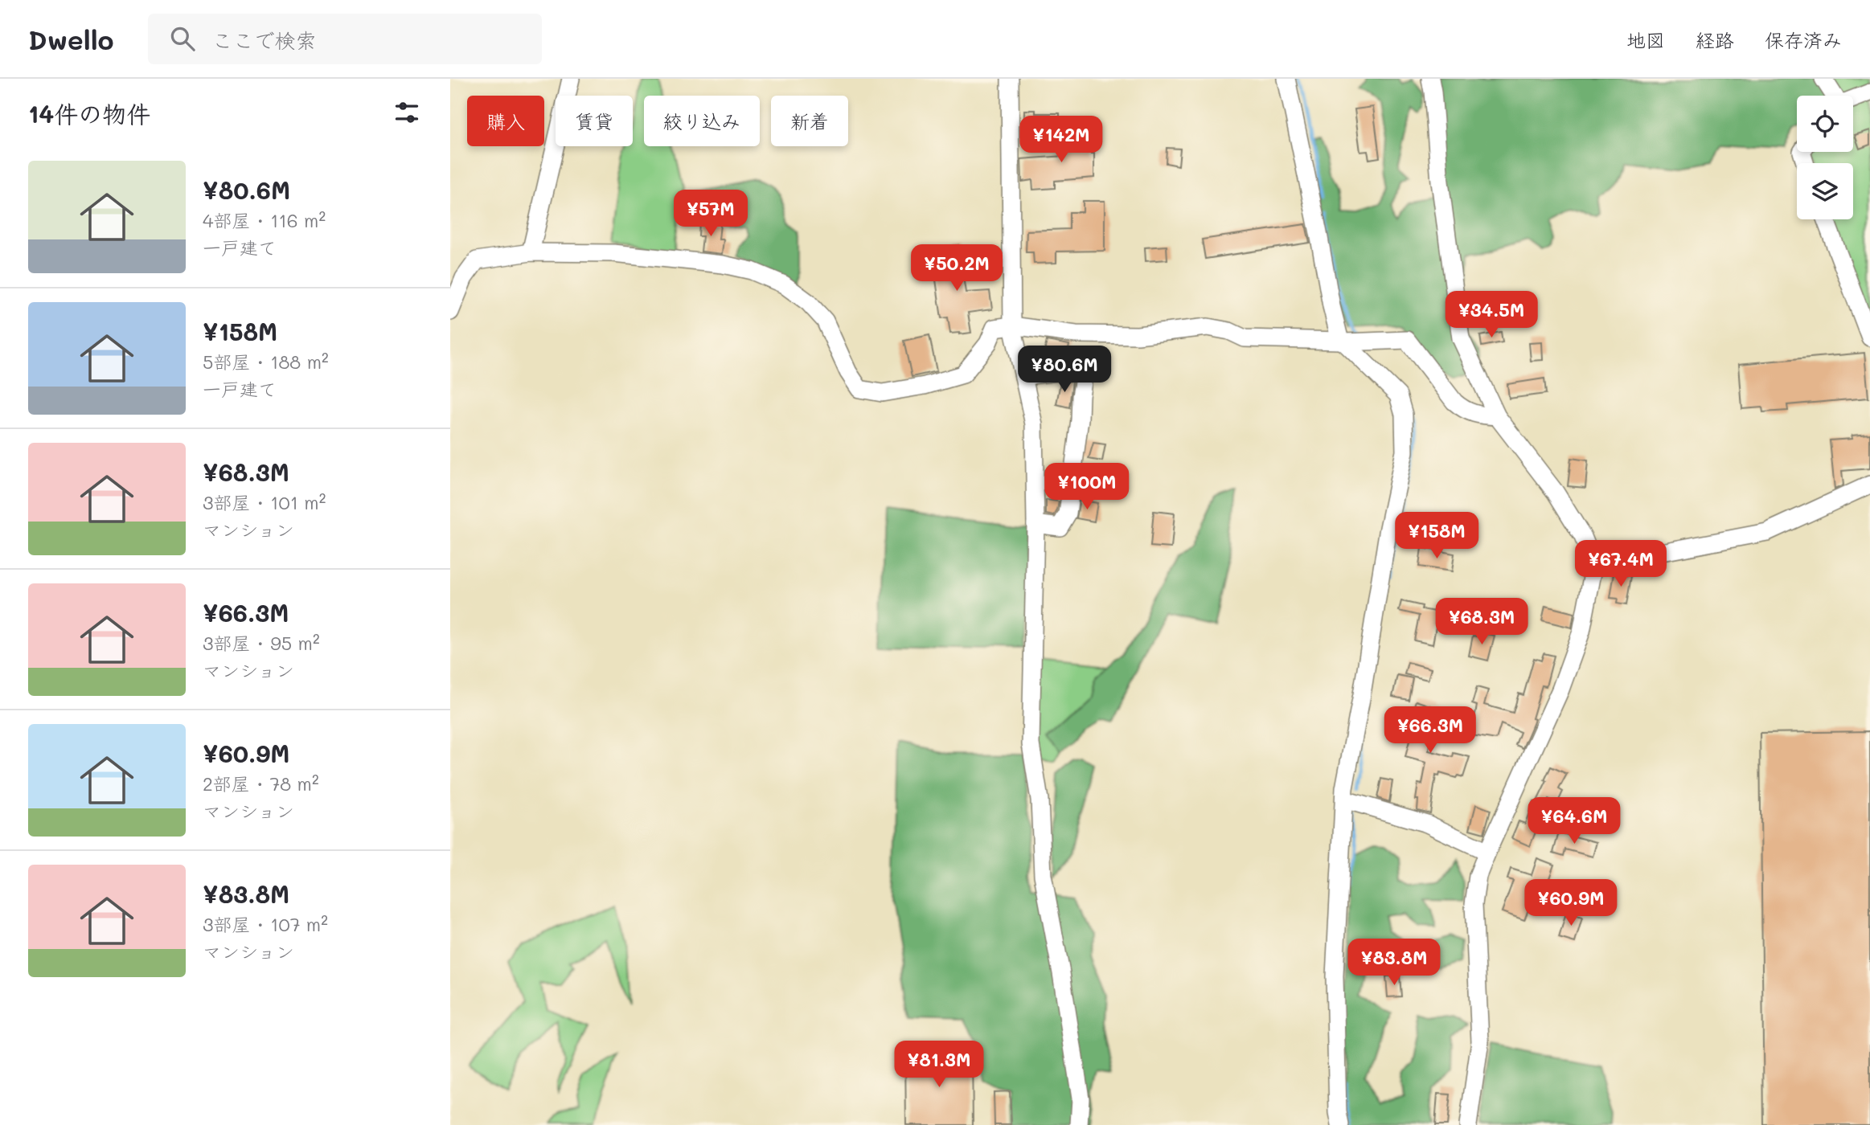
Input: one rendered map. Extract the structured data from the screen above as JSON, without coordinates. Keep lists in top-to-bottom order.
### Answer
{
  "page": {
    "header": "Dwello",
    "search": "ここで検索",
    "nav": ["地図", "経路", "保存済み"],
    "heading": "14件の物件",
    "chip": [
      "購入",
      "賃貸",
      "絞り込み",
      "新着"
    ],
    "price": [
      "¥142M",
      "¥57M",
      "¥50.2M",
      "¥34.5M",
      "¥80.6M",
      "¥100M",
      "¥158M",
      "¥67.4M",
      "¥68.3M",
      "¥66.3M",
      "¥64.6M",
      "¥60.9M",
      "¥83.8M",
      "¥81.3M"
    ],
    "list": [
      {
        "name": "¥80.6M",
        "note": "4部屋 · 116 m² · 一戸建て"
      },
      {
        "name": "¥158M",
        "note": "5部屋 · 188 m² · 一戸建て"
      },
      {
        "name": "¥68.3M",
        "note": "3部屋 · 101 m² · マンション"
      },
      {
        "name": "¥66.3M",
        "note": "3部屋 · 95 m² · マンション"
      },
      {
        "name": "¥60.9M",
        "note": "2部屋 · 78 m² · マンション"
      },
      {
        "name": "¥83.8M",
        "note": "3部屋 · 107 m² · マンション"
      }
    ]
  }
}
